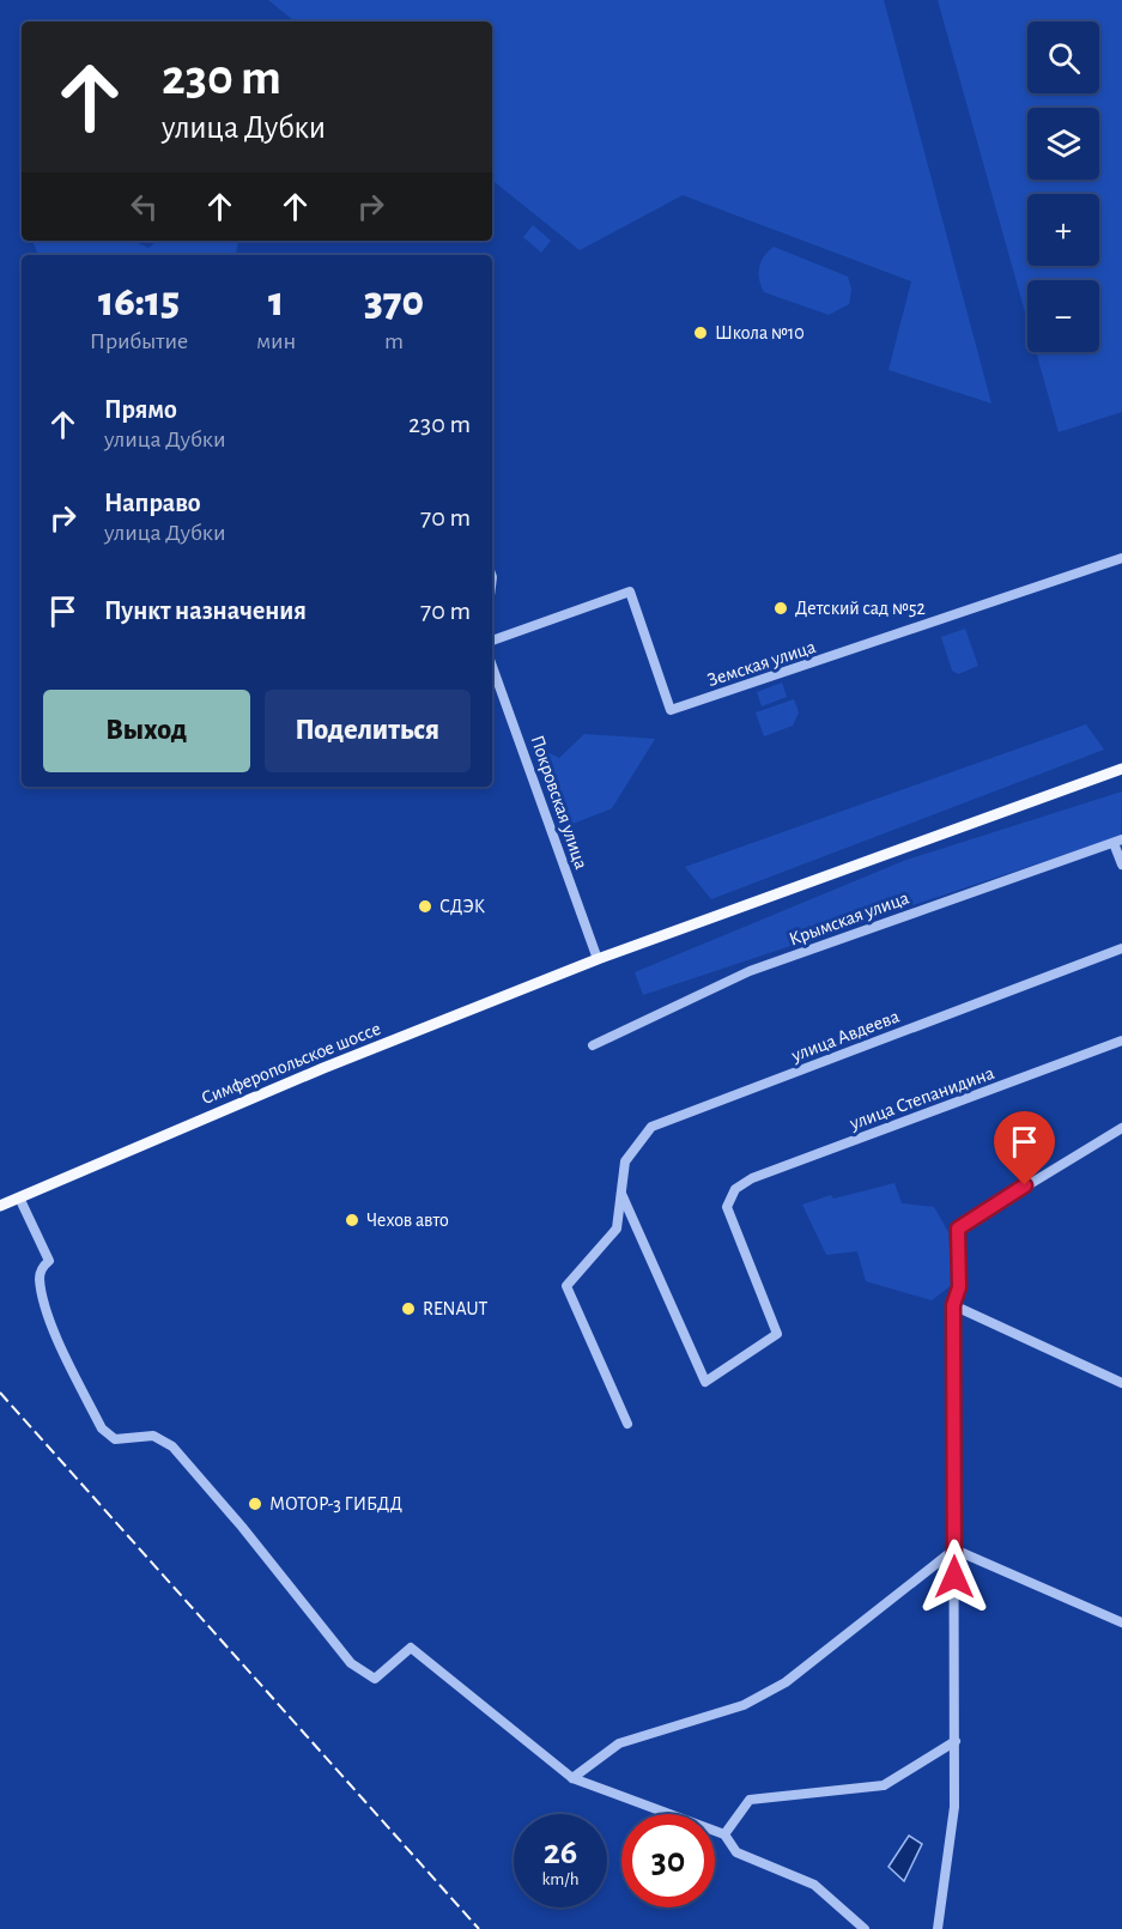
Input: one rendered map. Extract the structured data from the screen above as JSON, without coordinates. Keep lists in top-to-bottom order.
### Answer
{
  "streets": {
    "main road": ["Симферопольское шоссе"],
    "street": [
      "Земская улица",
      "Покровская улица",
      "Крымская улица",
      "улица Авдеева",
      "улица Степанидина"
    ]
  },
  "crossings": [
    ["Покровская улица", "Симферопольское шоссе"],
    ["улица Авдеева", "улица Степанидина"]
  ],
  "places": [
    "Школа №10",
    "Детский сад №52",
    "СДЭК",
    "Чехов авто",
    "RENAUT",
    "МОТОР-3 ГИБДД"
  ],
  "page": {
    "map_buttons": ["+", "−"],
    "turn": ["230 m", "улица Дубки"],
    "eta": [
      "16:15",
      "Прибытие",
      "1",
      "мин",
      "370",
      "m"
    ],
    "list": [
      {
        "name": "Прямо",
        "note": "улица Дубки",
        "value": "230 m"
      },
      {
        "name": "Направо",
        "note": "улица Дубки",
        "value": "70 m"
      },
      {
        "name": "Пункт назначения",
        "value": "70 m"
      }
    ],
    "buttons": ["Выход", "Поделиться"],
    "speed": "26 km/h",
    "limit": "30"
  }
}
